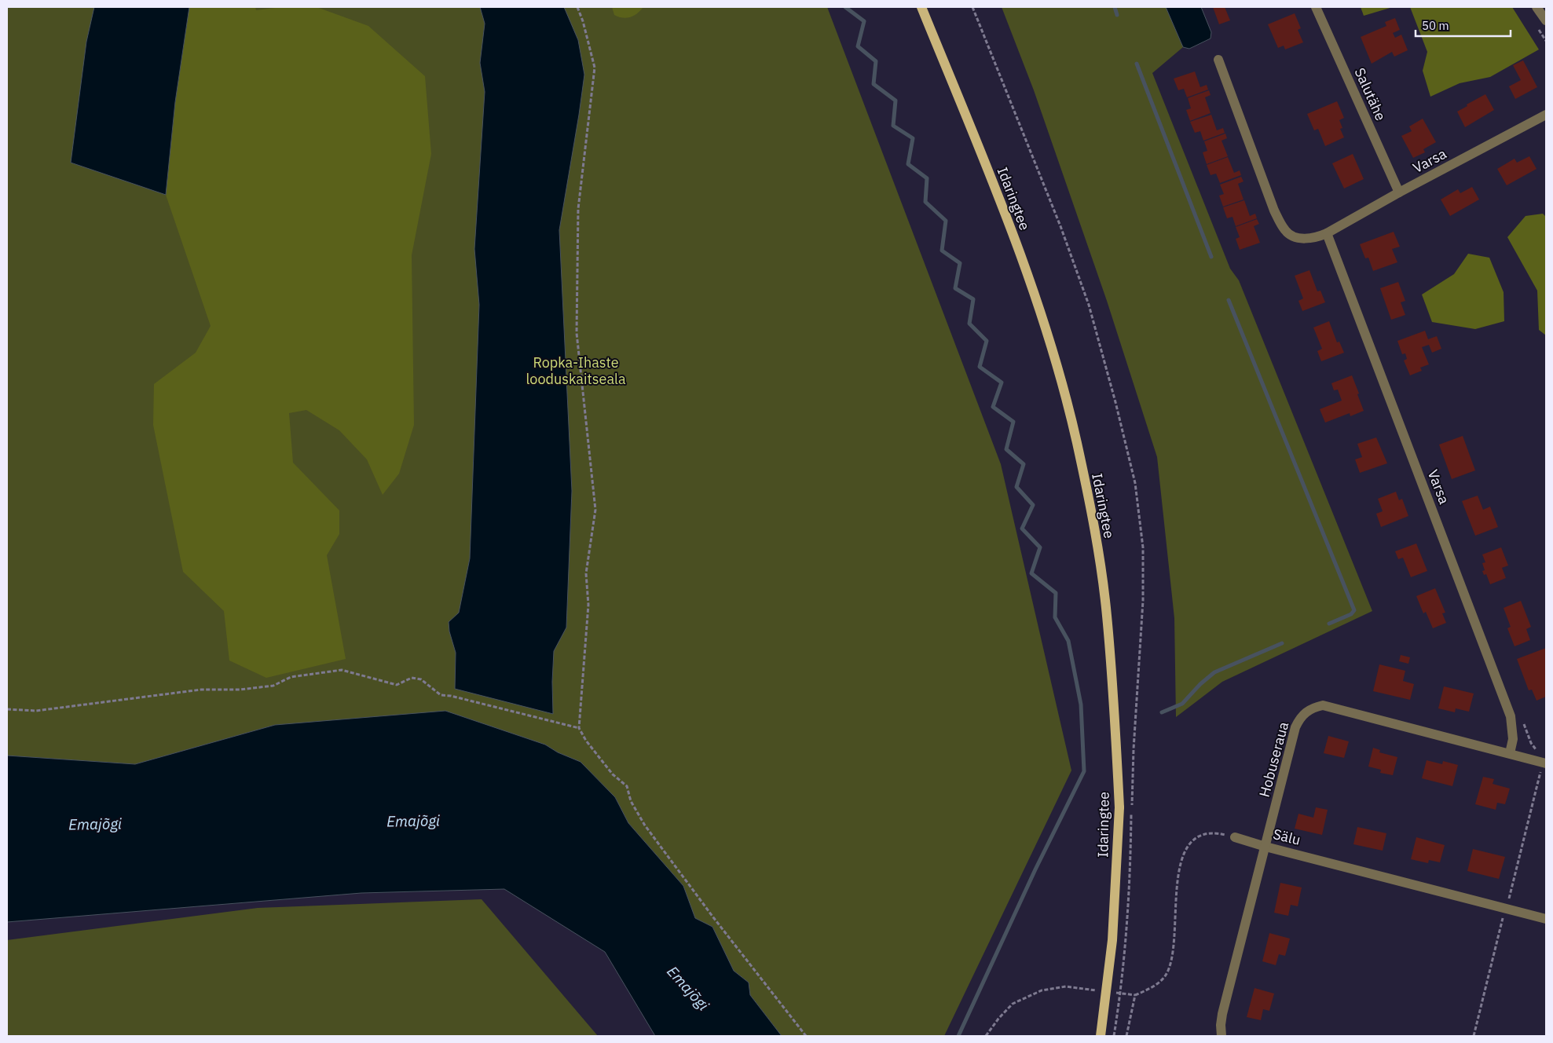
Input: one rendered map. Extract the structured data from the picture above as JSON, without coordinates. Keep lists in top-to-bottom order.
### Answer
{
  "streets": {
    "main road": ["Idaringtee"],
    "street": [
      "Salutähe",
      "Varsa",
      "Hobuseraua",
      "Sälu"
    ]
  },
  "crossings": [
    ["Salutähe", "Varsa"],
    ["Varsa", "Hobuseraua"],
    ["Hobuseraua", "Sälu"]
  ],
  "water": ["Emajõgi"],
  "parks": ["Ropka-Ihaste looduskaitseala"],
  "scale_bar": "50 m"
}
